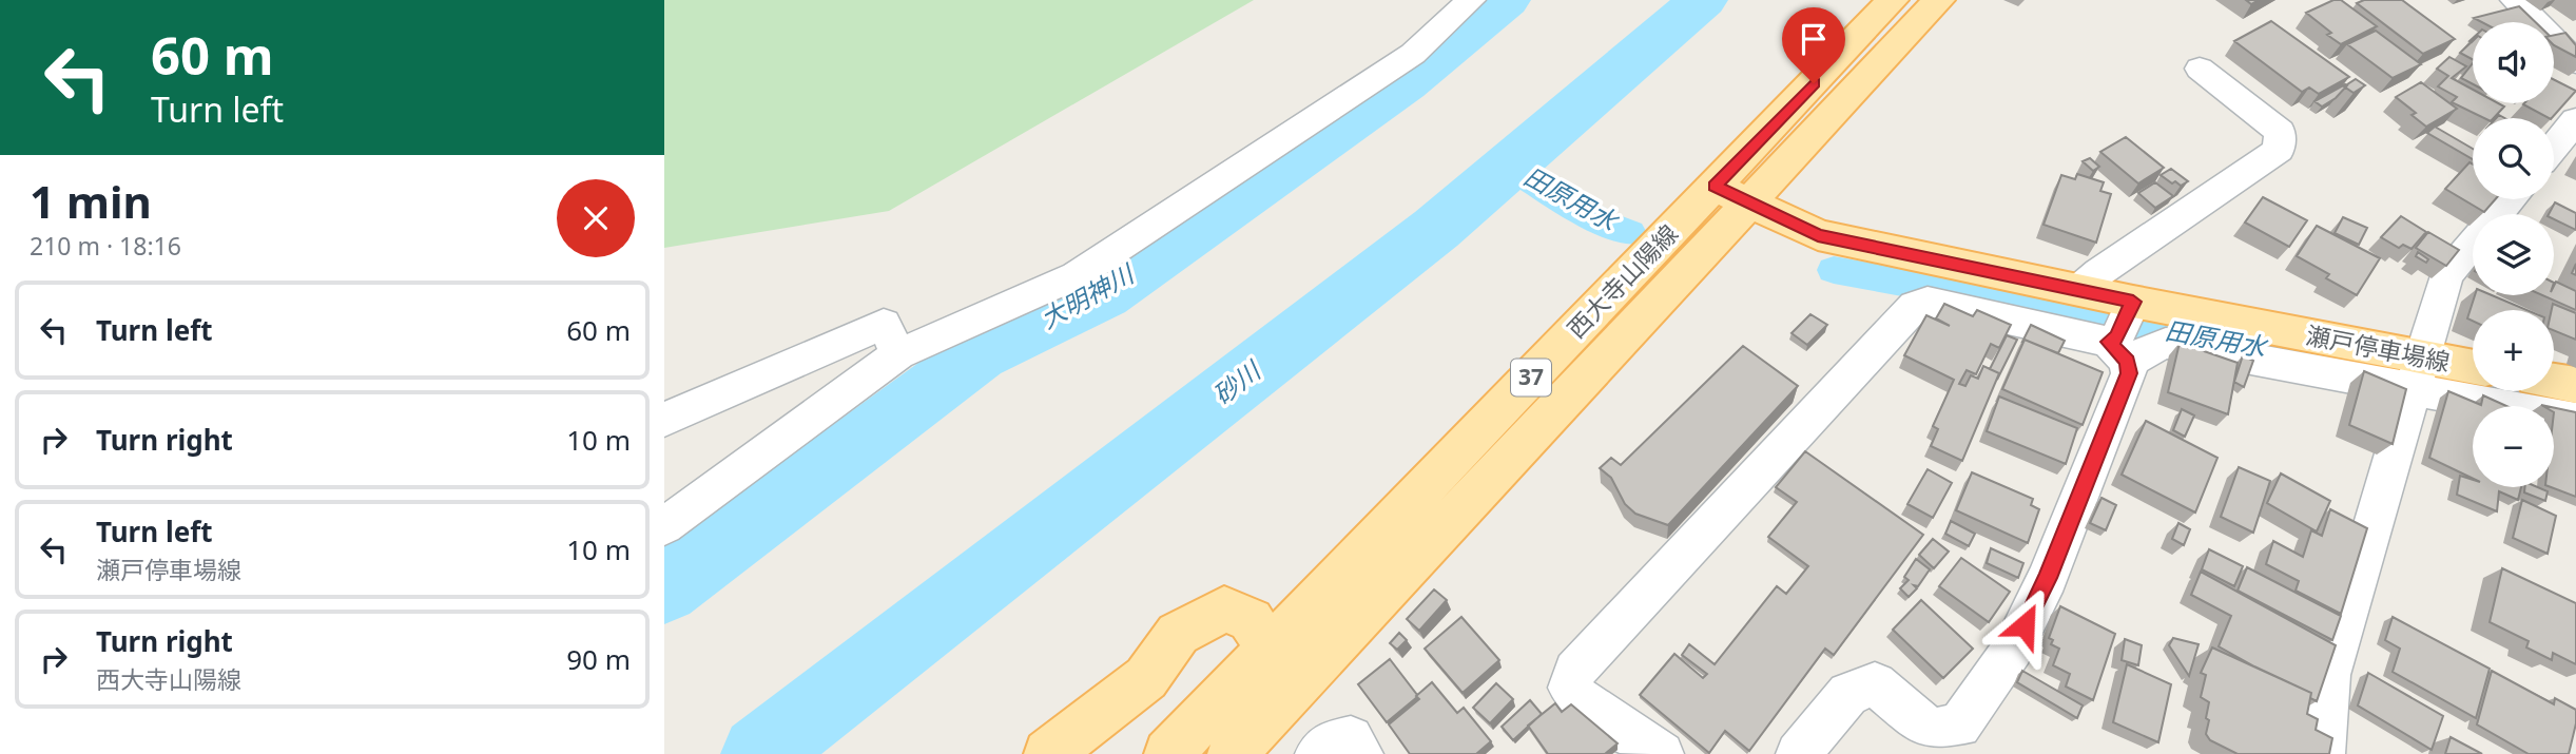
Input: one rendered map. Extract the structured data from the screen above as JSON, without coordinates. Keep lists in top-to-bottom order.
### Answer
{
  "streets": {
    "main road": ["西大寺山陽線", "瀬戸停車場線", "37"]
  },
  "crossings": [
    ["西大寺山陽線", "瀬戸停車場線"]
  ],
  "water": ["田原用水", "大明神川", "砂川"],
  "page": {
    "turn": ["60 m", "Turn left"],
    "map_buttons": ["+", "−"],
    "heading": ["1 min", "210 m · 18:16"],
    "list": [
      {
        "name": "Turn left",
        "value": "60 m"
      },
      {
        "name": "Turn right",
        "value": "10 m"
      },
      {
        "name": "Turn left",
        "note": "瀬戸停車場線",
        "value": "10 m"
      },
      {
        "name": "Turn right",
        "note": "西大寺山陽線",
        "value": "90 m"
      }
    ]
  }
}
